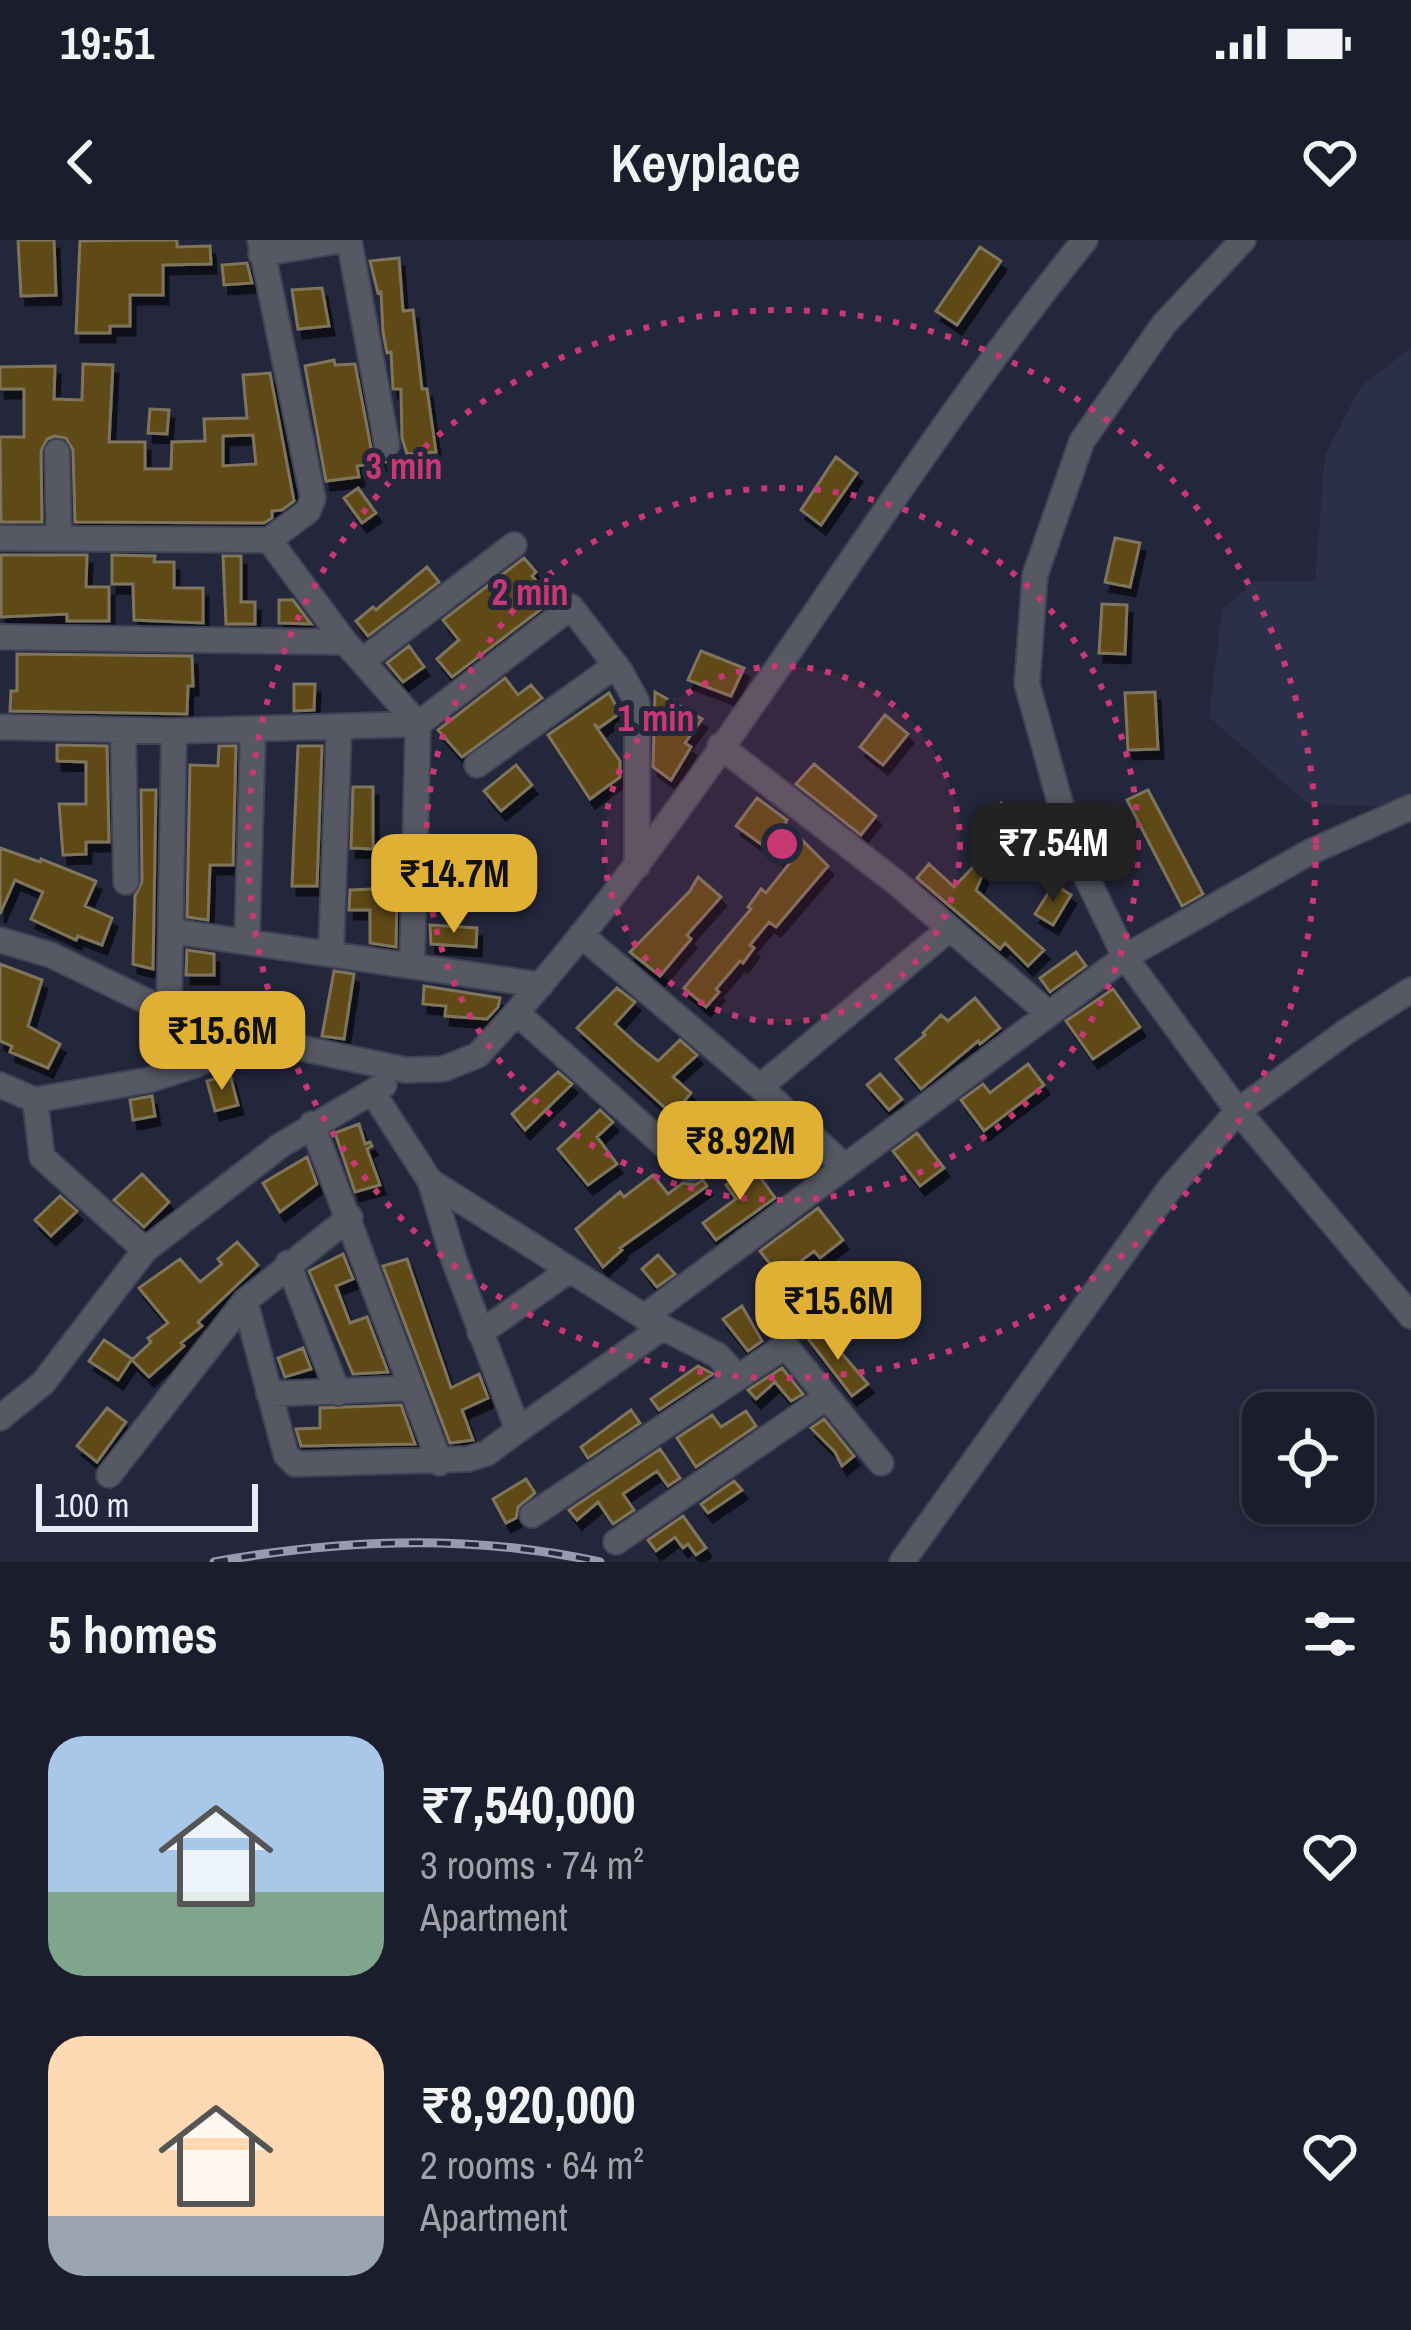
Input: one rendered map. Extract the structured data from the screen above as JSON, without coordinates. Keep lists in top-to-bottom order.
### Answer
{
  "scale_bar": "100 m",
  "page": {
    "status": "19:51",
    "header": "Keyplace",
    "price": [
      "₹7.54M",
      "₹14.7M",
      "₹15.6M",
      "₹8.92M",
      "₹15.6M"
    ],
    "scale": "100 m",
    "heading": "5 homes",
    "list": [
      {
        "name": "₹7,540,000",
        "note": "3 rooms · 74 m² · Apartment"
      },
      {
        "name": "₹8,920,000",
        "note": "2 rooms · 64 m² · Apartment"
      }
    ]
  },
  "rings": ["3 min", "2 min", "1 min"]
}
